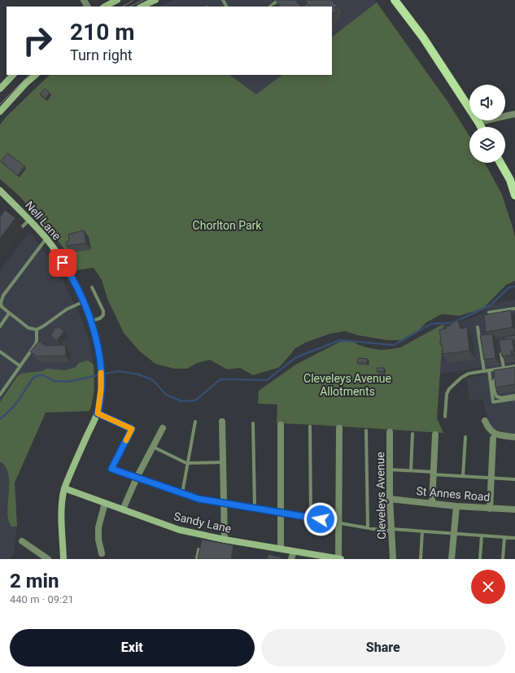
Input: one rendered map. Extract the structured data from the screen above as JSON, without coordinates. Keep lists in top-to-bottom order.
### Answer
{
  "streets": {
    "street": [
      "Nell Lane",
      "St Annes Road",
      "Cleveleys Avenue",
      "Sandy Lane"
    ]
  },
  "crossings": [
    ["Nell Lane", "Sandy Lane"],
    ["St Annes Road", "Cleveleys Avenue"]
  ],
  "parks": ["Chorlton Park", "Cleveleys Avenue Allotments"],
  "page": {
    "turn": ["210 m", "Turn right"],
    "heading": ["2 min", "440 m · 09:21"],
    "buttons": ["Exit", "Share"]
  }
}
